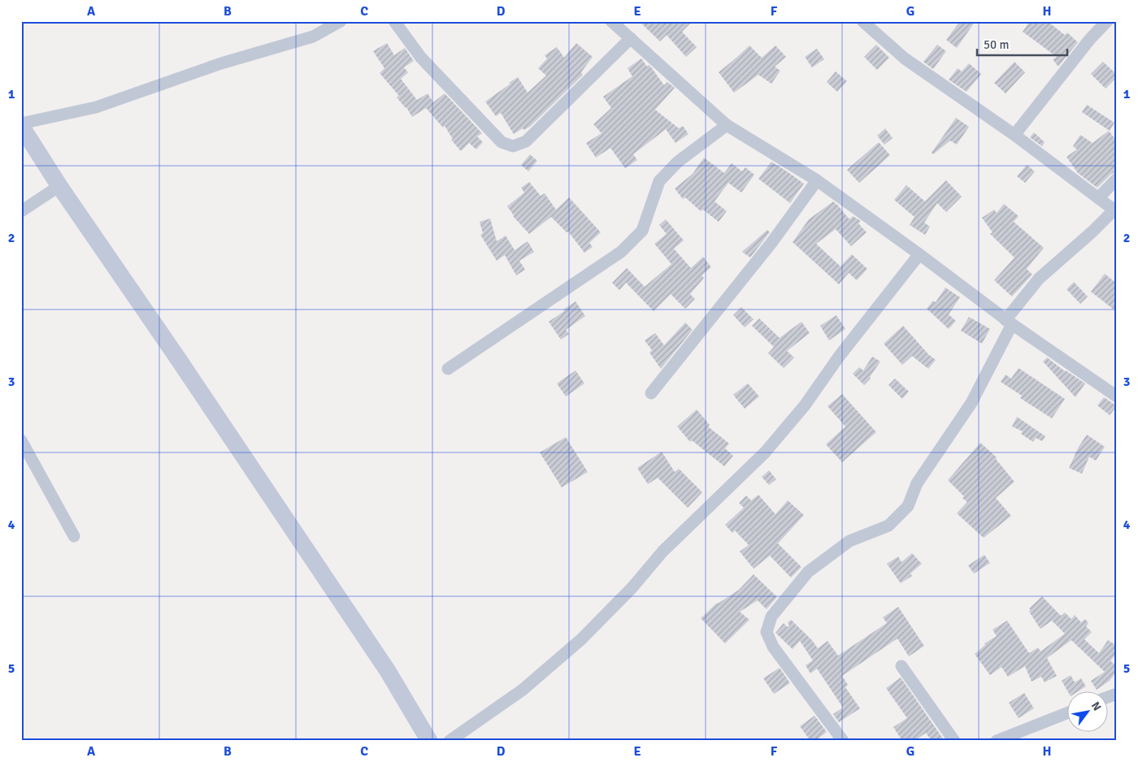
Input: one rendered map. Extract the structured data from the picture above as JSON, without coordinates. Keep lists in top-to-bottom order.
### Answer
{
  "scale_bar": "50 m",
  "north": "top right",
  "grid": {
    "columns": [
      "A",
      "B",
      "C",
      "D",
      "E",
      "F",
      "G",
      "H"
    ],
    "rows": [
      "1",
      "2",
      "3",
      "4",
      "5"
    ]
  }
}
